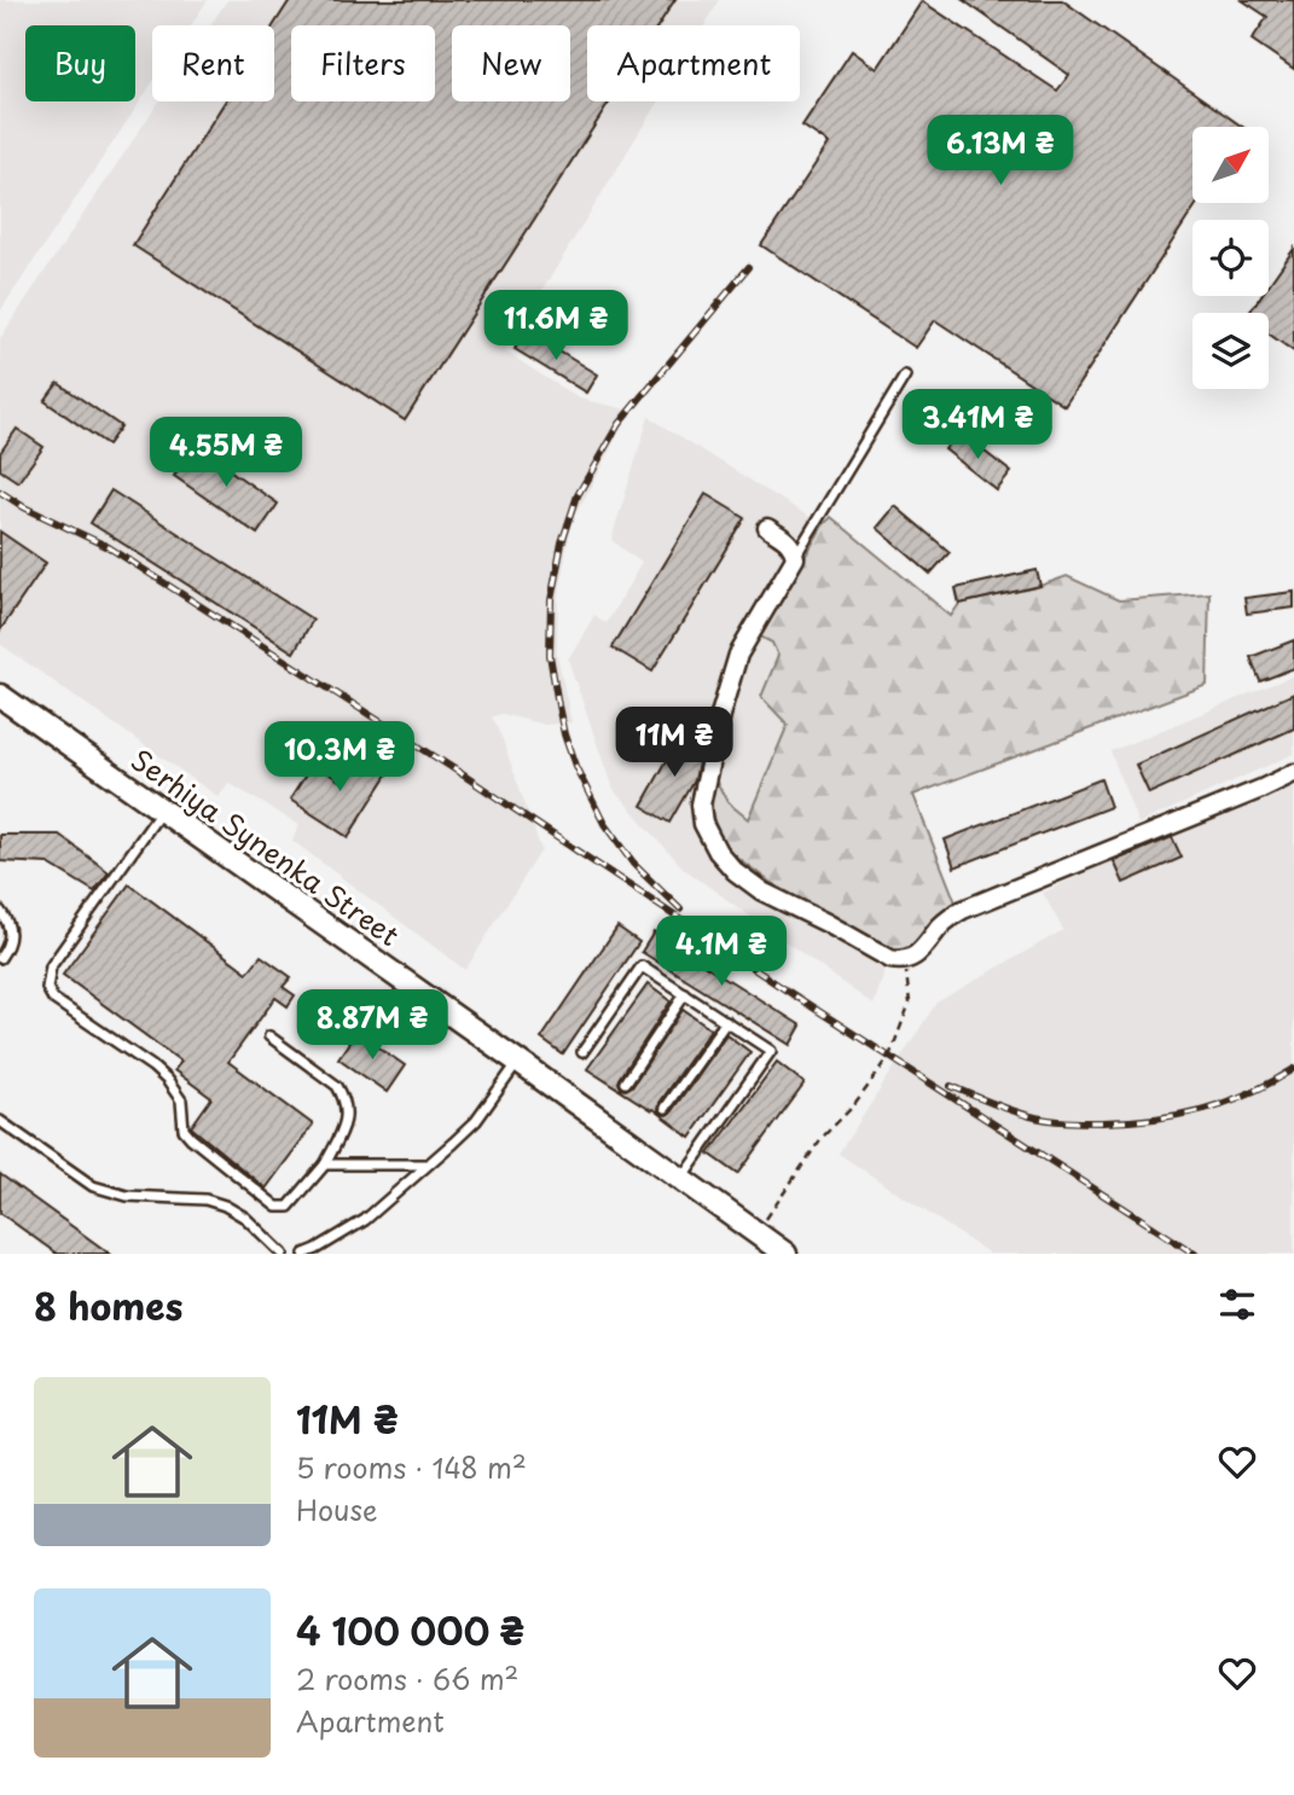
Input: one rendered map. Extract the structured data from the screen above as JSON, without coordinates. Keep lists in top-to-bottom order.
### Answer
{
  "streets": {
    "street": ["Serhiya Synenka Street"]
  },
  "north": "top right",
  "page": {
    "chip": [
      "Buy",
      "Rent",
      "Filters",
      "New",
      "Apartment"
    ],
    "price": [
      "6.13M ₴",
      "11.6M ₴",
      "3.41M ₴",
      "4.55M ₴",
      "11M ₴",
      "10.3M ₴",
      "4.1M ₴",
      "8.87M ₴"
    ],
    "heading": "8 homes",
    "list": [
      {
        "name": "11M ₴",
        "note": "5 rooms · 148 m² · House"
      },
      {
        "name": "4 100 000 ₴",
        "note": "2 rooms · 66 m² · Apartment"
      }
    ]
  }
}
